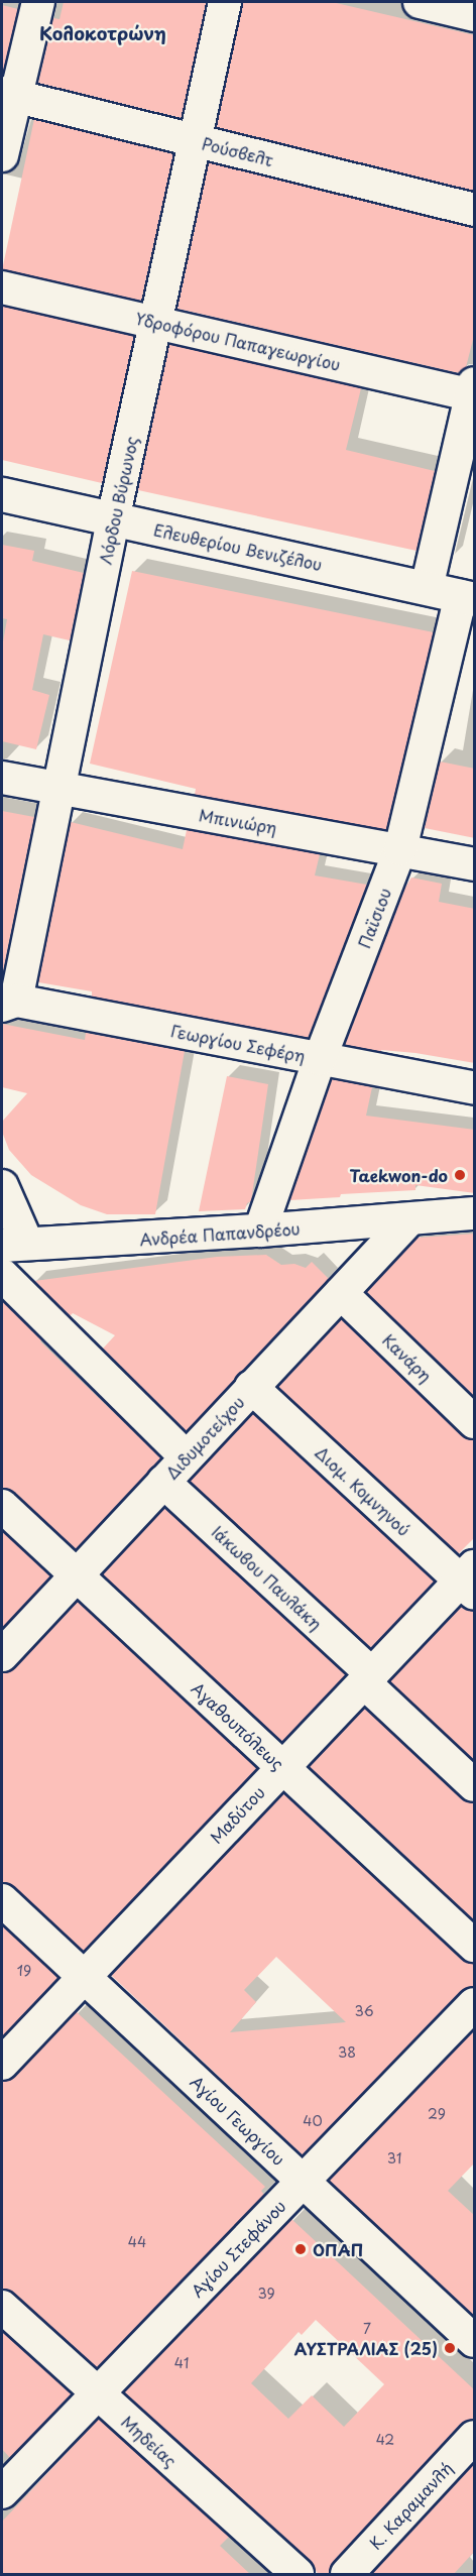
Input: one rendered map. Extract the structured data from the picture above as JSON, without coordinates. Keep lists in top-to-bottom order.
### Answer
{
  "streets": {
    "main road": ["Ελευθερίου Βενιζέλου"],
    "street": [
      "Ρούσβελτ",
      "Υδροφόρου Παπαγεωργίου",
      "Λόρδου Βύρωνος",
      "Μπινιώρη",
      "Παϊσιου",
      "Γεωργίου Σεφέρη",
      "Ανδρέα Παπανδρέου",
      "Κανάρη",
      "Διδυμοτείχου",
      "Διομ. Κομνηνού",
      "Ιάκωβου Παυλάκη",
      "Αγαθουπόλεως",
      "Μαδύτου",
      "Αγίου Γεωργίου",
      "Αγίου Στεφάνου",
      "Μηδείας",
      "Κ. Καραμανλή"
    ]
  },
  "crossings": [
    ["Ρούσβελτ", "Λόρδου Βύρωνος"],
    ["Υδροφόρου Παπαγεωργίου", "Λόρδου Βύρωνος"],
    ["Λόρδου Βύρωνος", "Ελευθερίου Βενιζέλου"],
    ["Λόρδου Βύρωνος", "Μπινιώρη"],
    ["Λόρδου Βύρωνος", "Γεωργίου Σεφέρη"],
    ["Ελευθερίου Βενιζέλου", "Παϊσιου"],
    ["Μπινιώρη", "Παϊσιου"],
    ["Παϊσιου", "Γεωργίου Σεφέρη"],
    ["Παϊσιου", "Ανδρέα Παπανδρέου"],
    ["Ανδρέα Παπανδρέου", "Διδυμοτείχου"],
    ["Κανάρη", "Διδυμοτείχου"],
    ["Διδυμοτείχου", "Διομ. Κομνηνού"],
    ["Διδυμοτείχου", "Ιάκωβου Παυλάκη"],
    ["Διδυμοτείχου", "Αγαθουπόλεως"],
    ["Διομ. Κομνηνού", "Μαδύτου"],
    ["Ιάκωβου Παυλάκη", "Μαδύτου"],
    ["Αγαθουπόλεως", "Μαδύτου"],
    ["Μαδύτου", "Αγίου Γεωργίου"],
    ["Αγίου Γεωργίου", "Αγίου Στεφάνου"],
    ["Αγίου Στεφάνου", "Μηδείας"]
  ],
  "districts": ["Κολοκοτρώνη"],
  "places": ["Taekwon-do", "ΟΠΑΠ", "ΑΥΣΤΡΑΛΙΑΣ (25)"],
  "house_numbers": [
    "19",
    "36",
    "38",
    "29",
    "40",
    "31",
    "44",
    "39",
    "7",
    "41",
    "42"
  ]
}
